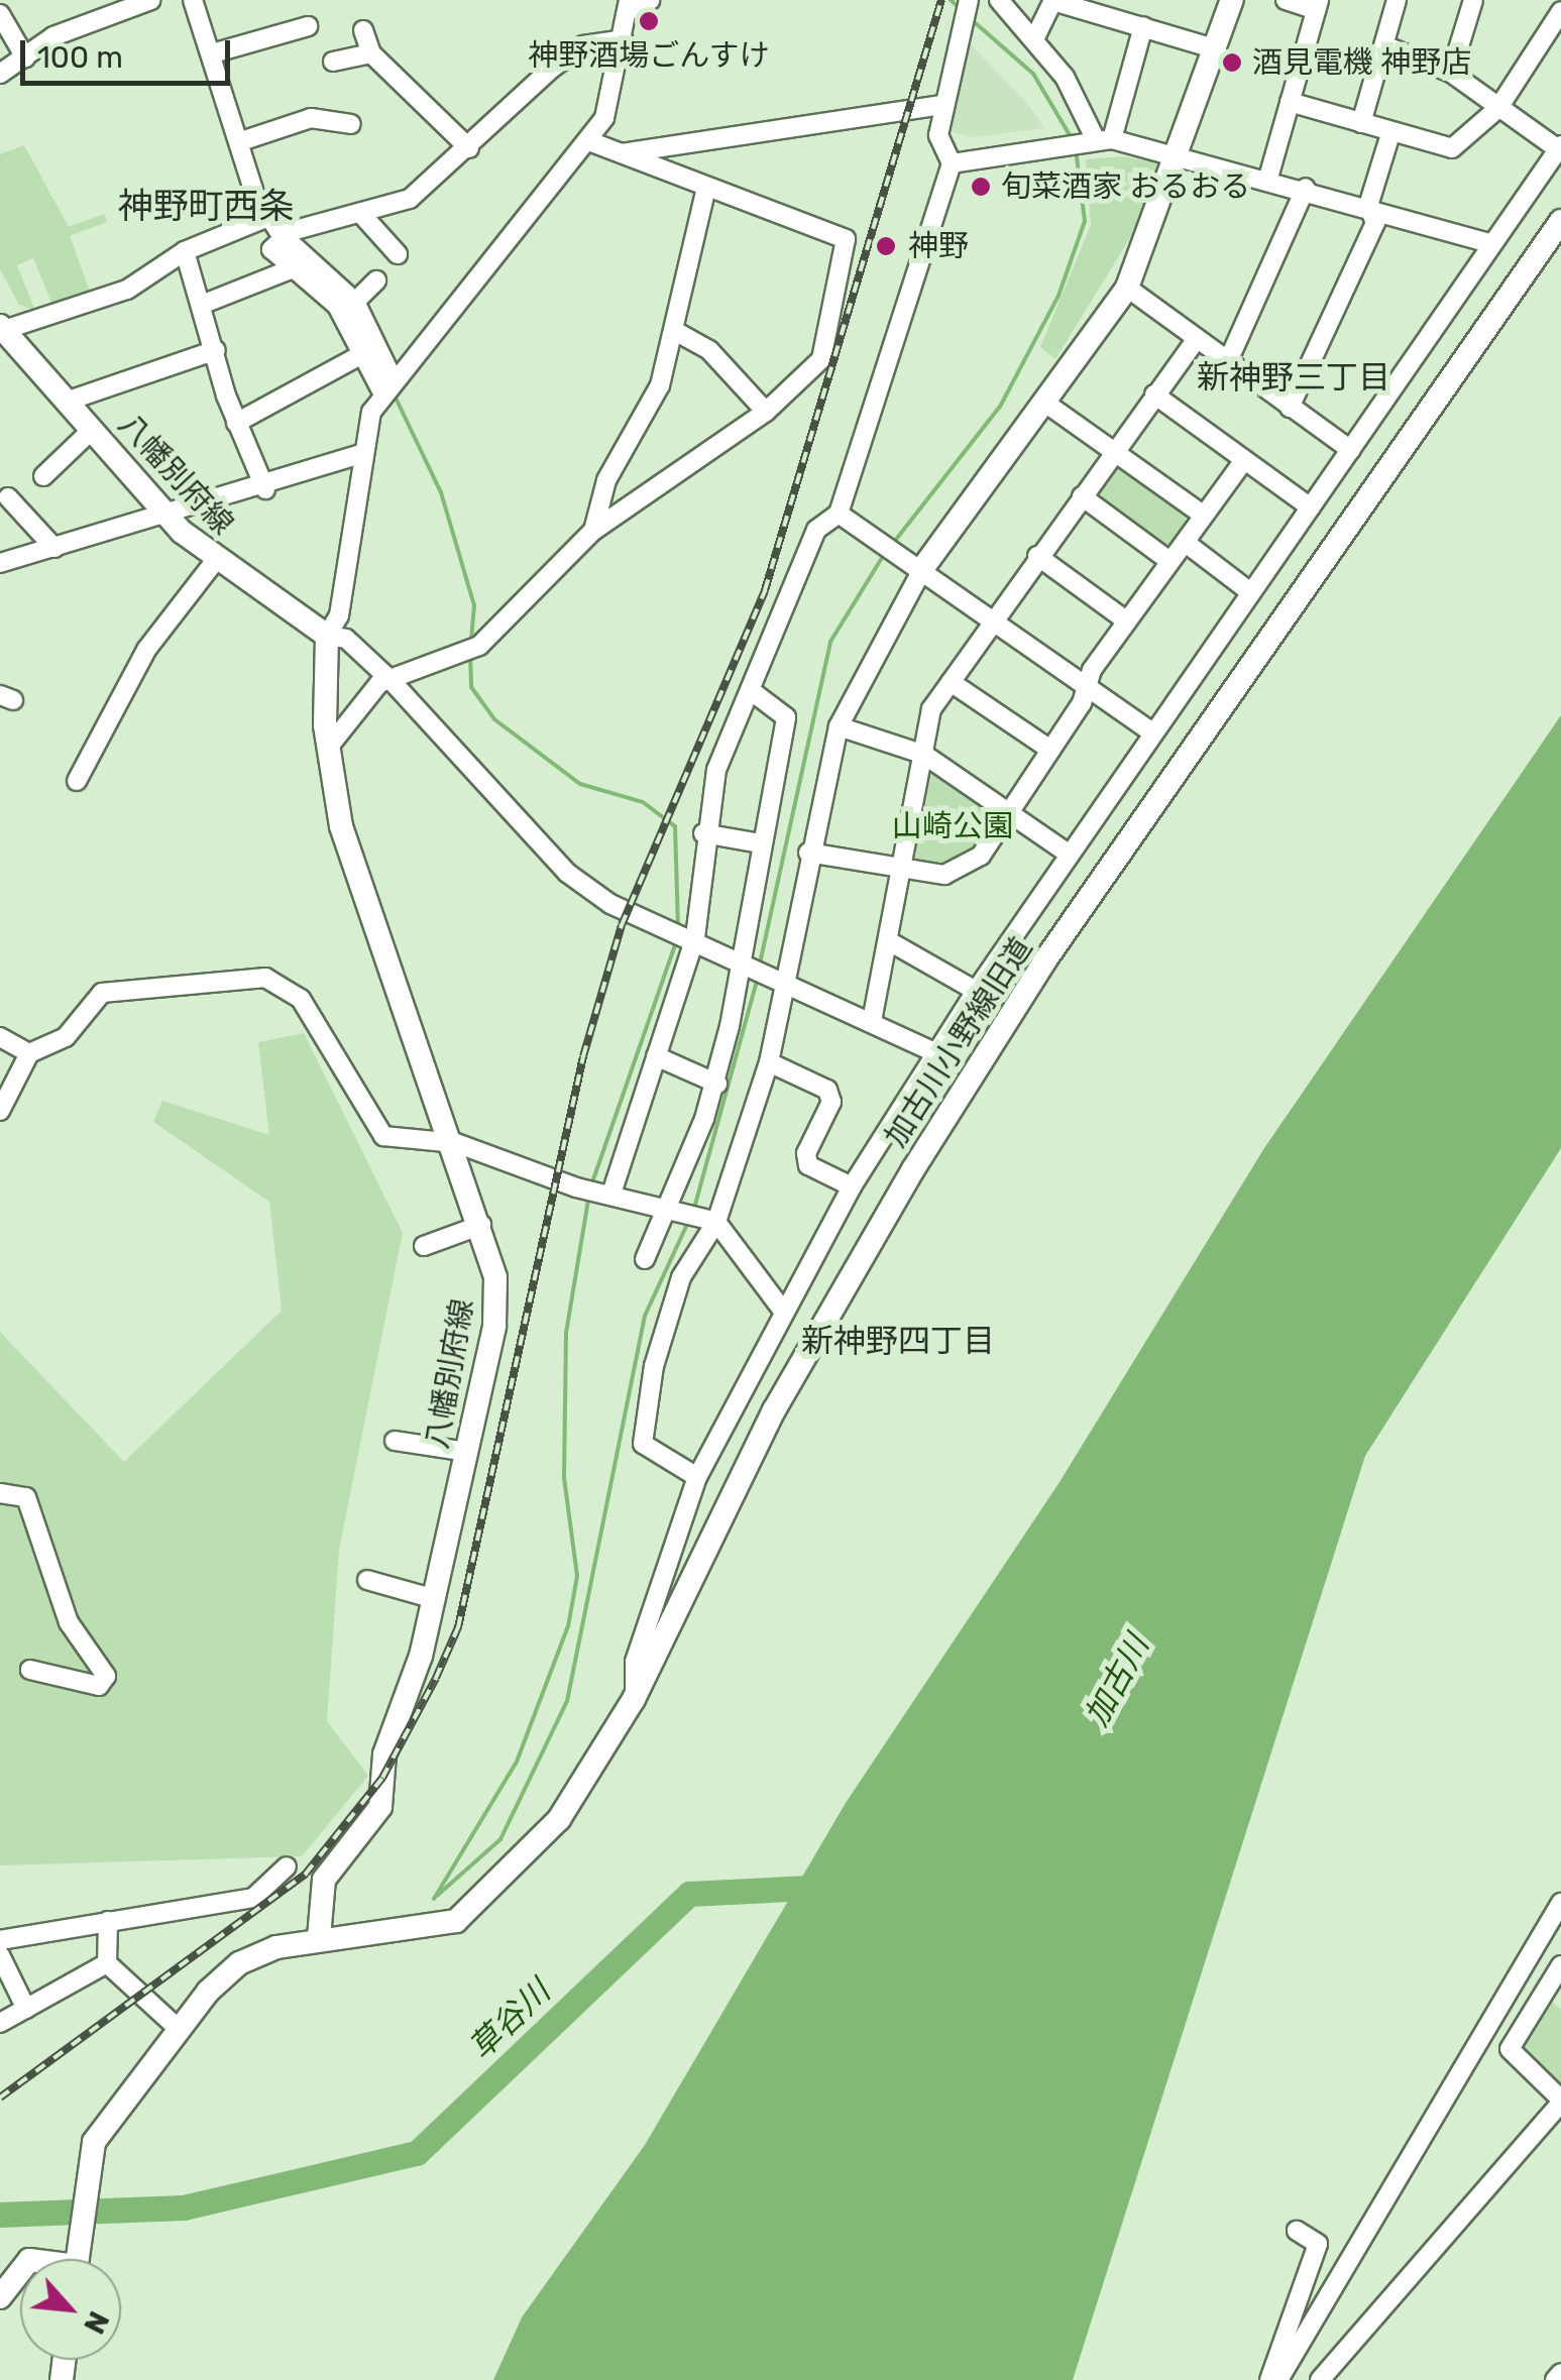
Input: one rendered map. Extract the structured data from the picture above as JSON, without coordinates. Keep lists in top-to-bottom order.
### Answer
{
  "streets": {
    "street": ["八幡別府線", "加古川小野線旧道"]
  },
  "crossings": [
    ["八幡別府線", "加古川小野線旧道"]
  ],
  "districts": ["神野町西条", "新神野三丁目", "新神野四丁目"],
  "water": ["加古川", "草谷川"],
  "parks": ["山崎公園"],
  "places": [
    "神野酒場ごんすけ",
    "酒見電機 神野店",
    "旬菜酒家 おるおる",
    "神野"
  ],
  "scale_bar": "100 m",
  "north": "bottom right"
}
